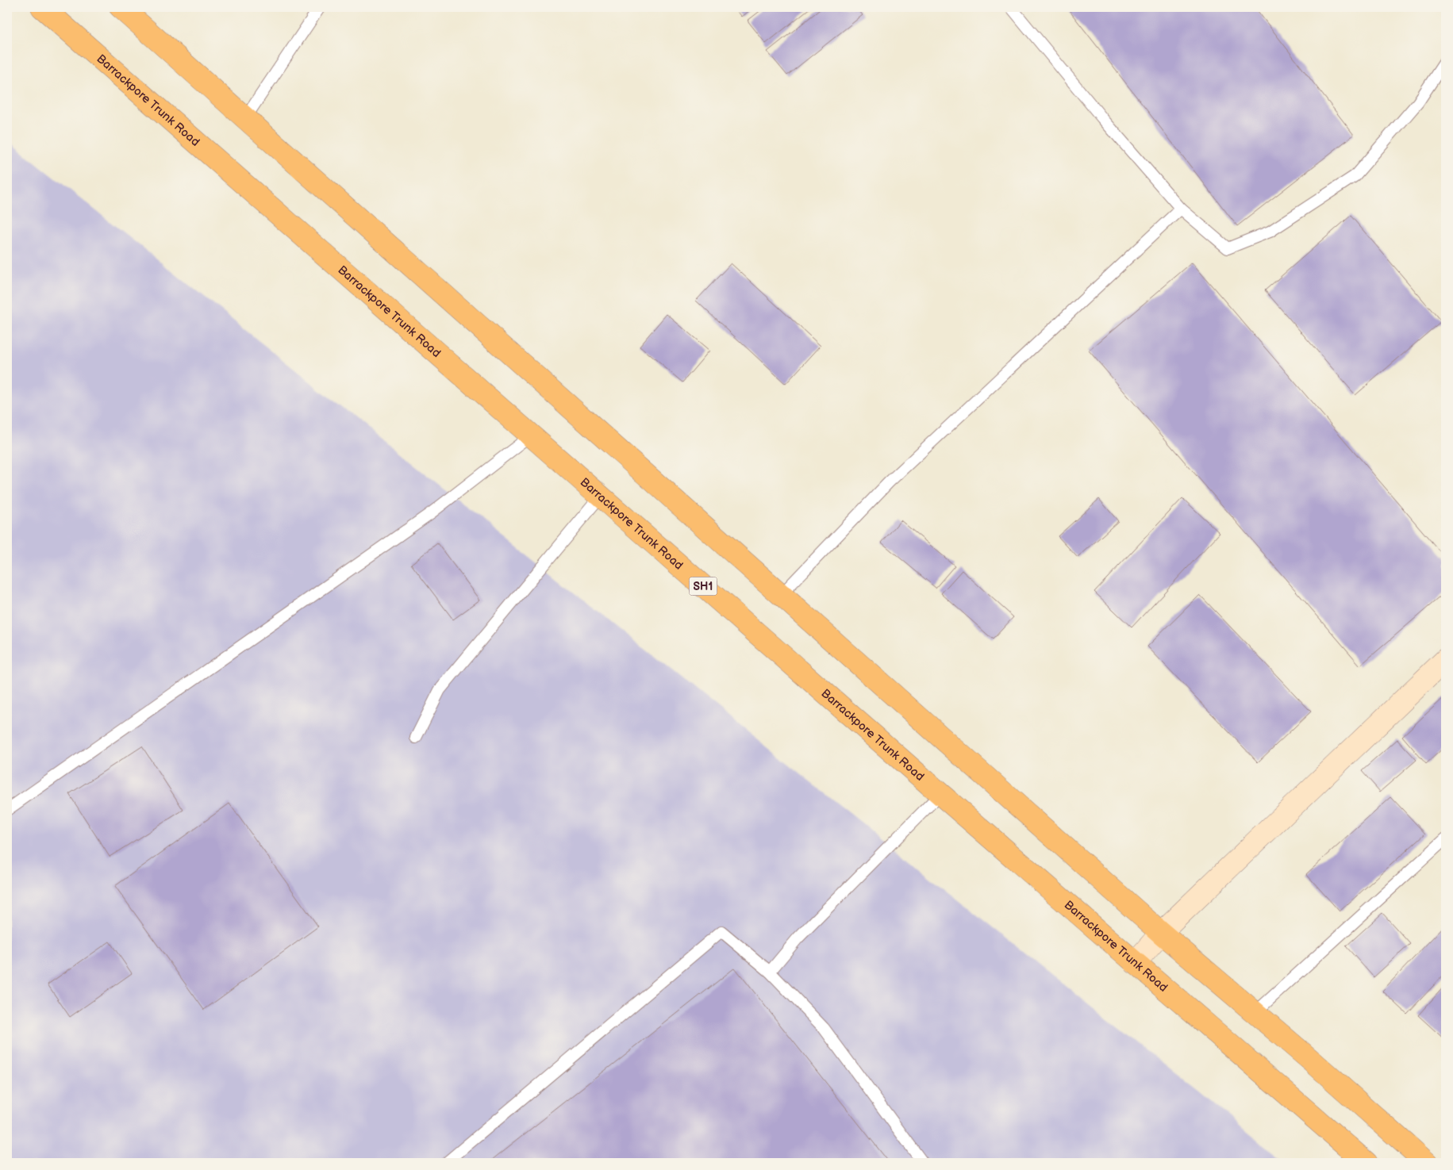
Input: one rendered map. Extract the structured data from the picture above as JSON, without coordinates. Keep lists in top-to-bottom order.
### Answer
{
  "streets": {
    "main road": ["Barrackpore Trunk Road", "SH1"]
  }
}
